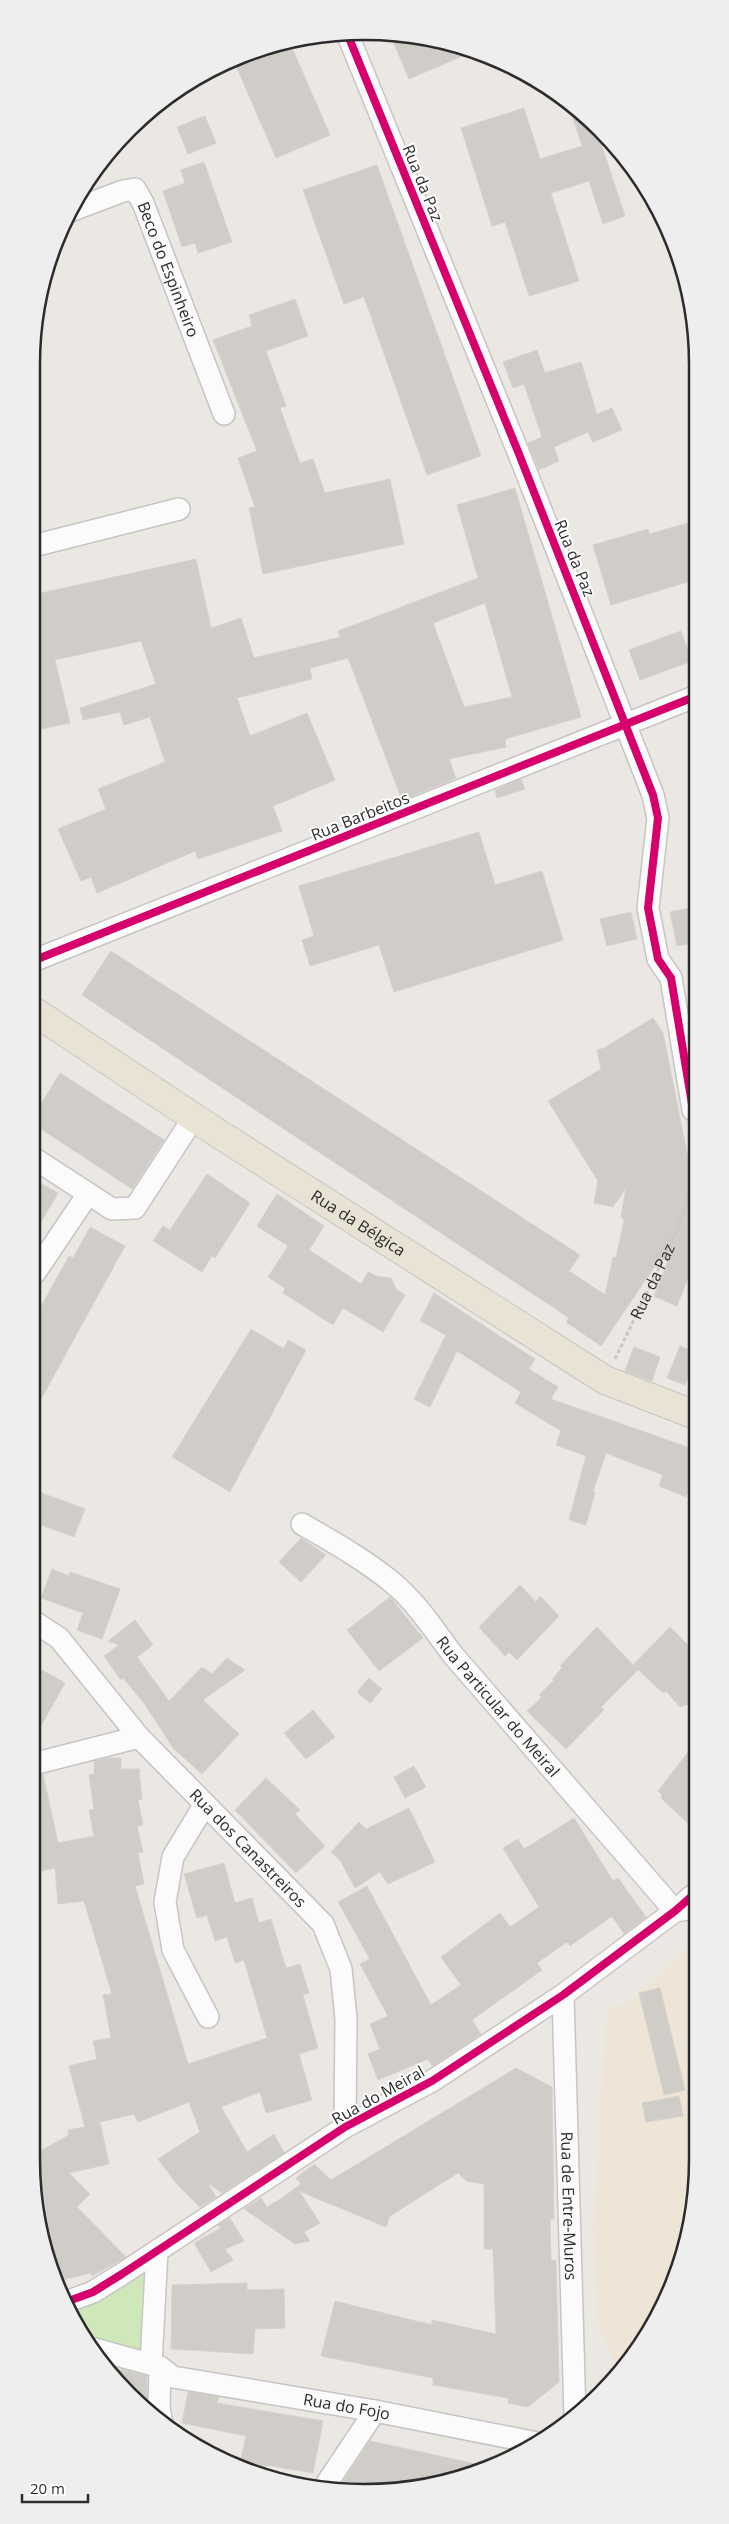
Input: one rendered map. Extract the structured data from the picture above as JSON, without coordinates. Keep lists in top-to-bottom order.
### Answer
{
  "streets": {
    "main road": ["Rua da Bélgica"],
    "street": [
      "Rua da Paz",
      "Beco do Espinheiro",
      "Rua Barbeitos",
      "Rua Particular do Meiral",
      "Rua dos Canastreiros",
      "Rua do Meiral",
      "Rua de Entre-Muros",
      "Rua do Fojo"
    ]
  },
  "crossings": [
    ["Rua da Paz", "Rua Barbeitos"],
    ["Rua da Paz", "Rua da Bélgica"],
    ["Rua Particular do Meiral", "Rua do Meiral"],
    ["Rua dos Canastreiros", "Rua do Meiral"],
    ["Rua do Meiral", "Rua de Entre-Muros"]
  ],
  "scale_bar": "20 m"
}
